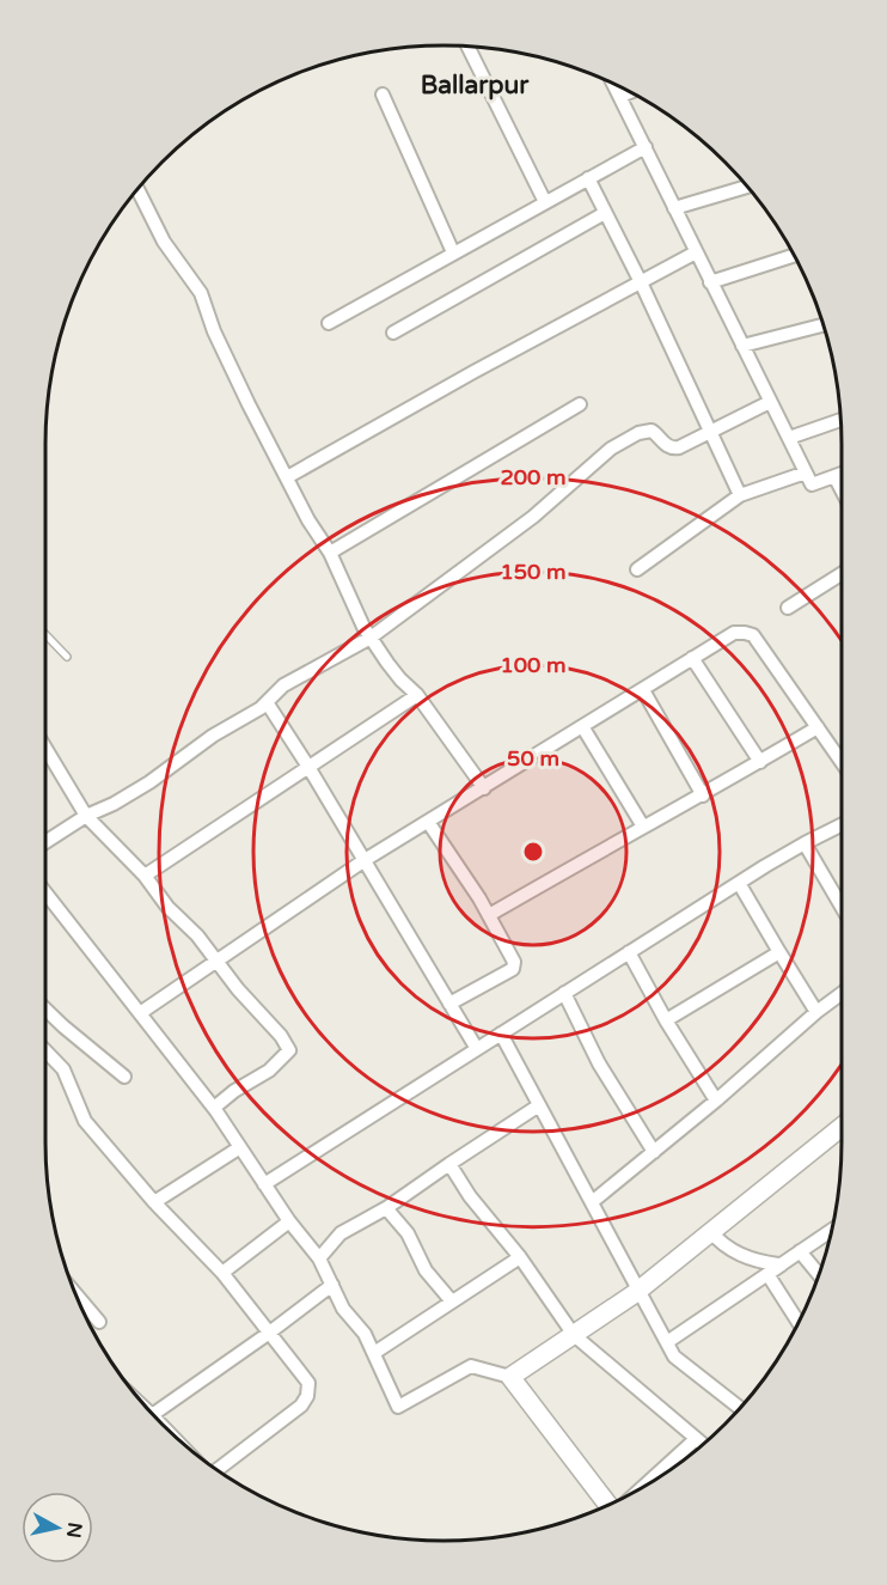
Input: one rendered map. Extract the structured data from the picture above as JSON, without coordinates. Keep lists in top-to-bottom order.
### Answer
{
  "districts": ["Ballarpur"],
  "north": "right",
  "rings": [
    "200 m",
    "150 m",
    "100 m",
    "50 m"
  ]
}
